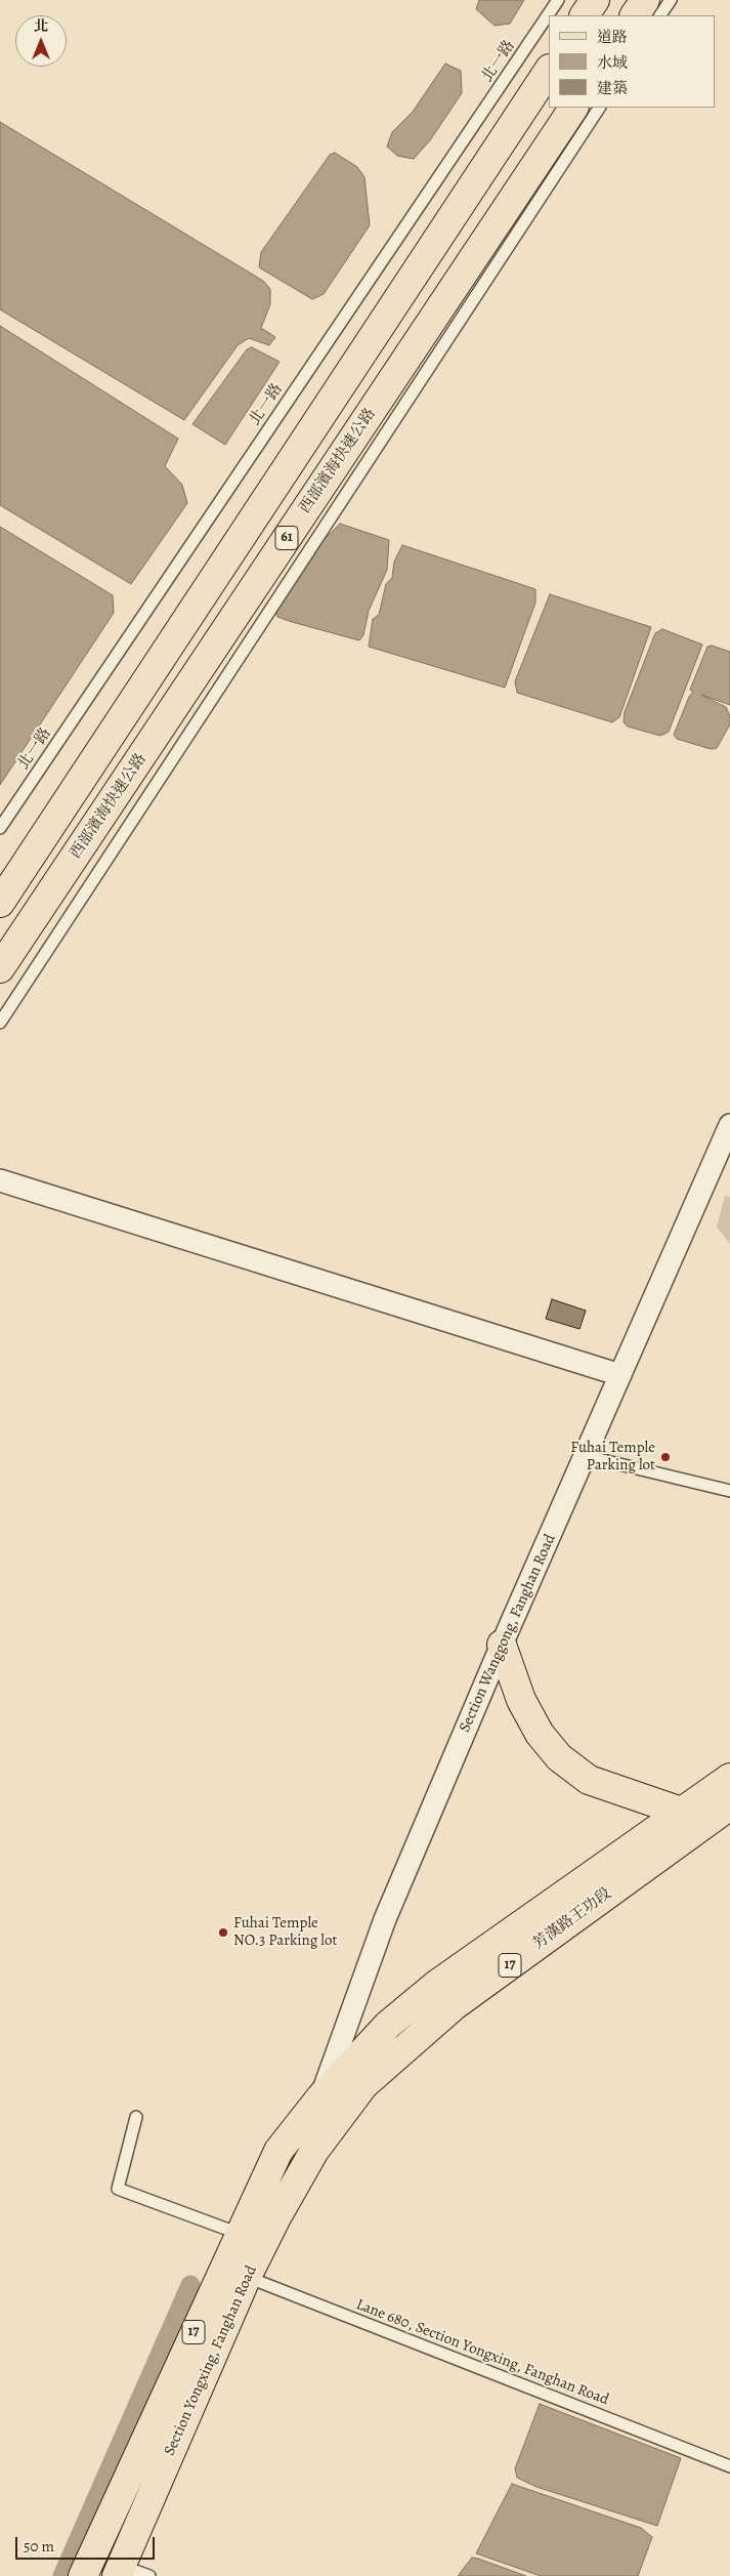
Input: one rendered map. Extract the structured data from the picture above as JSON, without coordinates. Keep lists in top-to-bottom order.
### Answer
{
  "streets": {
    "main road": [
      "西部濱海快速公路",
      "61",
      "芳漢路王功段",
      "17",
      "Section Yongxing, Fanghan Road"
    ],
    "street": ["Section Wanggong, Fanghan Road"],
    "lane": ["北一路", "Lane 680, Section Yongxing, Fanghan Road"]
  },
  "crossings": [
    ["Section Wanggong, Fanghan Road", "芳漢路王功段"],
    ["Section Wanggong, Fanghan Road", "Section Yongxing, Fanghan Road"],
    ["芳漢路王功段", "Section Yongxing, Fanghan Road"],
    ["Lane 680, Section Yongxing, Fanghan Road", "Section Yongxing, Fanghan Road"]
  ],
  "places": ["Fuhai Temple Parking lot", "Fuhai Temple NO.3 Parking lot"],
  "legend": ["道路", "水域", "建築"],
  "scale_bar": "50 m",
  "north": "top"
}
